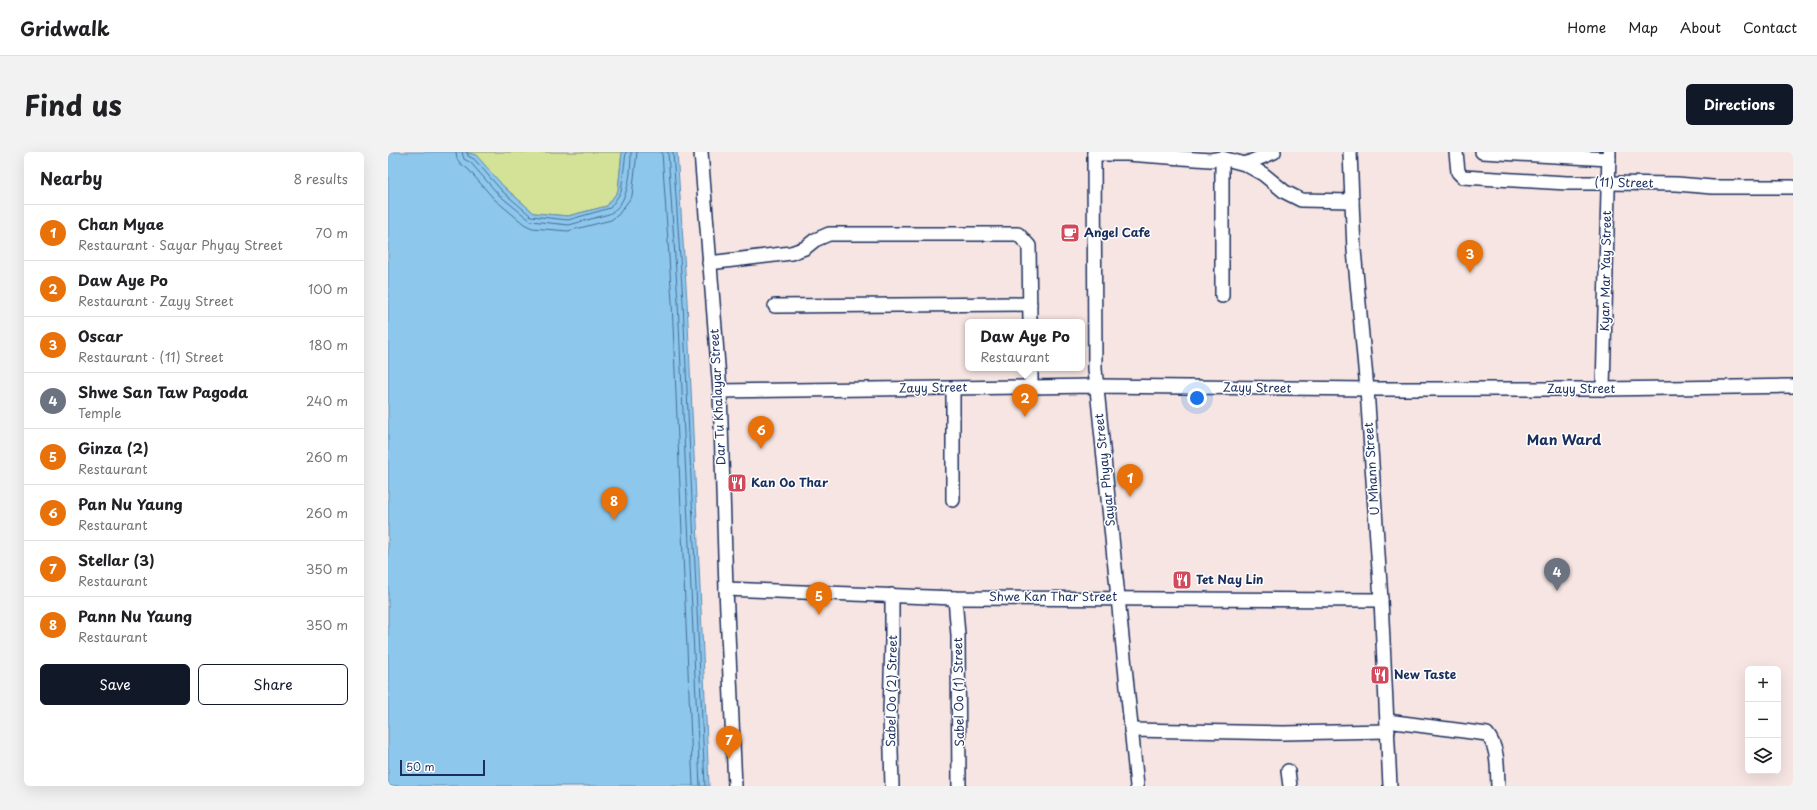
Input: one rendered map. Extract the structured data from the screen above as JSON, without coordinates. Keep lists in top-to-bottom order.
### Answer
{
  "streets": {
    "street": [
      "(11) Street",
      "Kyan Mar Yay Street",
      "Zayy Street",
      "Dar Tu Khalayar Street",
      "U Mhann Street",
      "Sayar Phyay Street",
      "Shwe Kan Thar Street",
      "Sabel Oo (2) Street",
      "Sabel Oo (1) Street"
    ]
  },
  "crossings": [
    ["(11) Street", "Kyan Mar Yay Street"],
    ["Kyan Mar Yay Street", "Zayy Street"],
    ["Zayy Street", "Dar Tu Khalayar Street"],
    ["Zayy Street", "U Mhann Street"],
    ["Zayy Street", "Sayar Phyay Street"],
    ["Dar Tu Khalayar Street", "Shwe Kan Thar Street"],
    ["U Mhann Street", "Shwe Kan Thar Street"],
    ["Sayar Phyay Street", "Shwe Kan Thar Street"],
    ["Shwe Kan Thar Street", "Sabel Oo (2) Street"],
    ["Shwe Kan Thar Street", "Sabel Oo (1) Street"]
  ],
  "districts": ["Man Ward"],
  "places": {
    "cafe": ["Angel Cafe"],
    "restaurant": ["Kan Oo Thar", "Tet Nay Lin", "New Taste"]
  },
  "scale_bar": "50 m",
  "page": {
    "header": "Gridwalk",
    "nav": [
      "Home",
      "Map",
      "About",
      "Contact"
    ],
    "title": "Find us",
    "buttons": [
      "Directions",
      ["Save", "Share"]
    ],
    "heading": ["Nearby", "8 results"],
    "list": [
      {
        "mark": "1",
        "name": "Chan Myae",
        "note": "Restaurant · Sayar Phyay Street",
        "value": "70 m"
      },
      {
        "mark": "2",
        "name": "Daw Aye Po",
        "note": "Restaurant · Zayy Street",
        "value": "100 m"
      },
      {
        "mark": "3",
        "name": "Oscar",
        "note": "Restaurant · (11) Street",
        "value": "180 m"
      },
      {
        "mark": "4",
        "name": "Shwe San Taw Pagoda",
        "note": "Temple",
        "value": "240 m"
      },
      {
        "mark": "5",
        "name": "Ginza (2)",
        "note": "Restaurant",
        "value": "260 m"
      },
      {
        "mark": "6",
        "name": "Pan Nu Yaung",
        "note": "Restaurant",
        "value": "260 m"
      },
      {
        "mark": "7",
        "name": "Stellar (3)",
        "note": "Restaurant",
        "value": "350 m"
      },
      {
        "mark": "8",
        "name": "Pann Nu Yaung",
        "note": "Restaurant",
        "value": "350 m"
      }
    ],
    "pins": [
      "3",
      "2",
      "6",
      "1",
      "8",
      "4",
      "5",
      "7"
    ],
    "popup": ["Daw Aye Po", "Restaurant"],
    "map_buttons": ["+", "−"],
    "scale": "50 m"
  }
}
